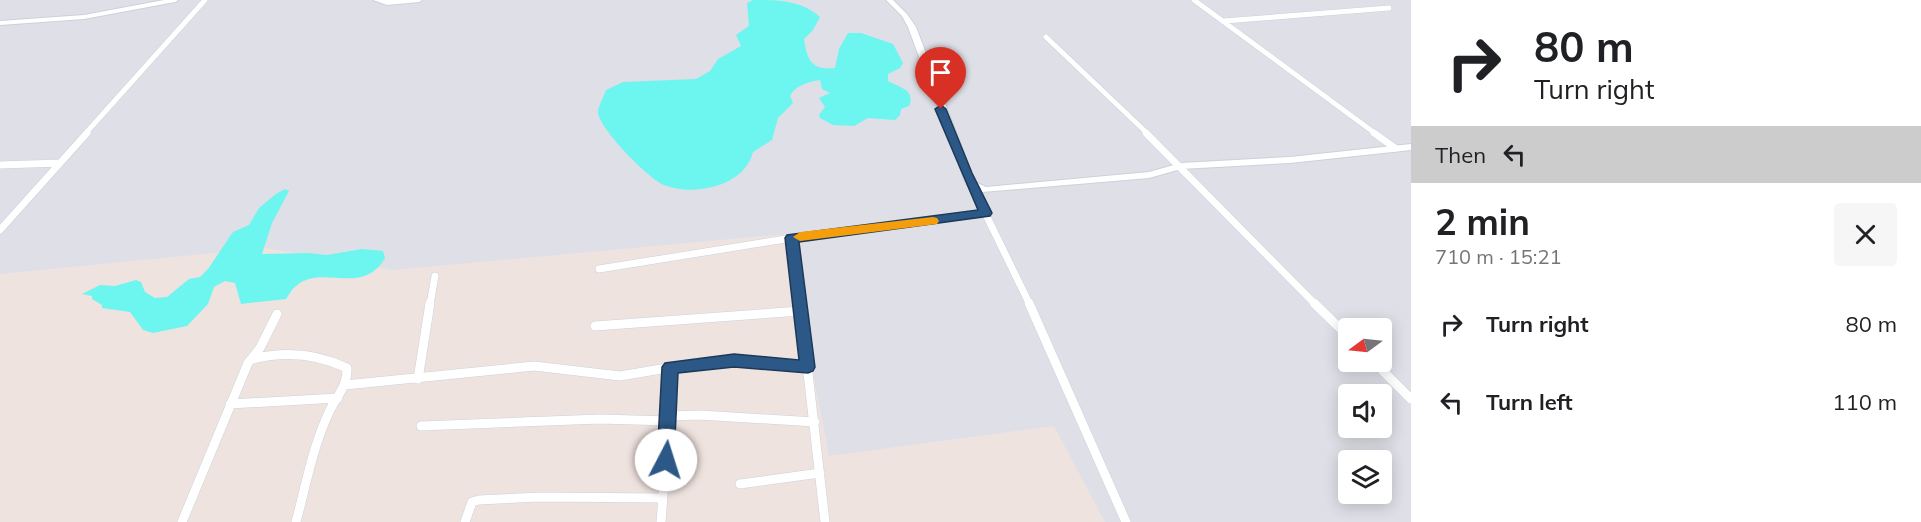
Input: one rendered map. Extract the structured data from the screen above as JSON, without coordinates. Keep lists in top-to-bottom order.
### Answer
{
  "north": "left",
  "page": {
    "turn": ["80 m", "Turn right"],
    "then": "Then",
    "heading": ["2 min", "710 m · 15:21"],
    "list": [
      {
        "name": "Turn right",
        "value": "80 m"
      },
      {
        "name": "Turn left",
        "value": "110 m"
      }
    ]
  }
}
